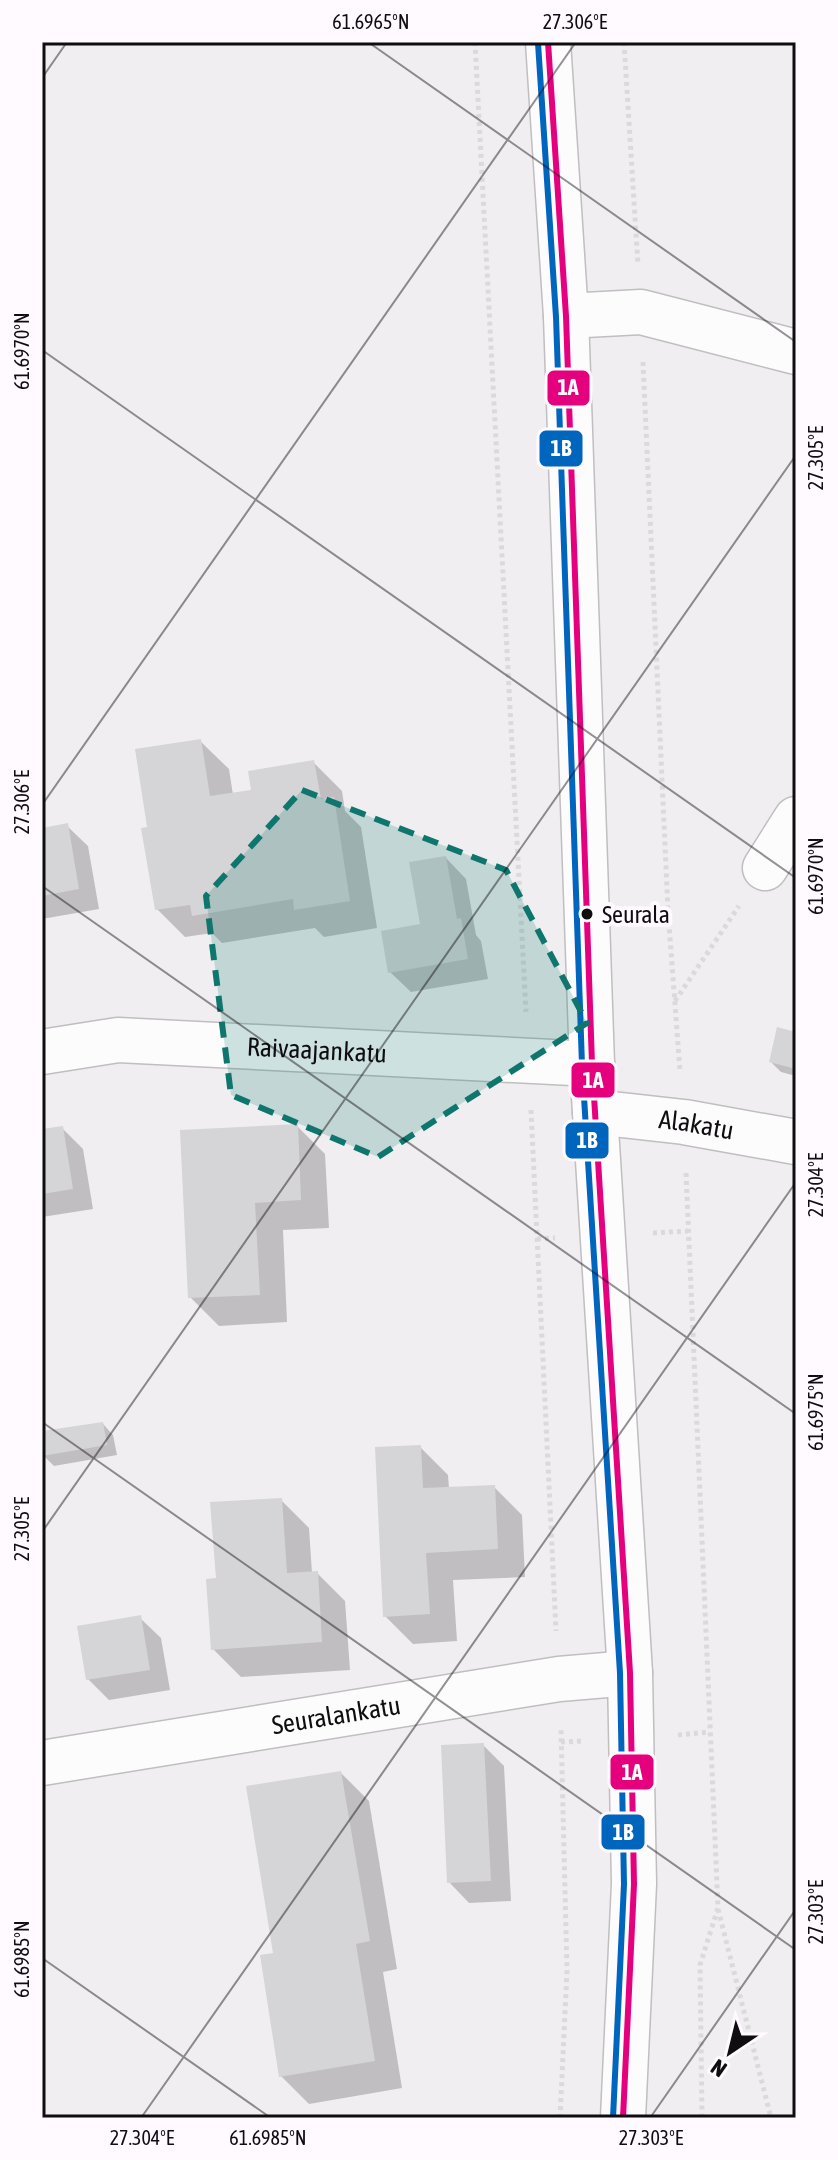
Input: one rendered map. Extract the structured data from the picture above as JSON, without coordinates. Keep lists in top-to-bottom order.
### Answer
{
  "streets": {
    "street": ["Raivaajankatu", "Alakatu", "Seuralankatu"]
  },
  "places": ["Seurala"],
  "lines": ["transit line 1A", "transit line 1B"],
  "north": "bottom left",
  "coordinates": [
    "61.6965°N",
    "27.306°E",
    "61.6970°N",
    "27.305°E",
    "27.304°E",
    "61.6975°N",
    "27.303°E",
    "61.6985°N"
  ]
}
